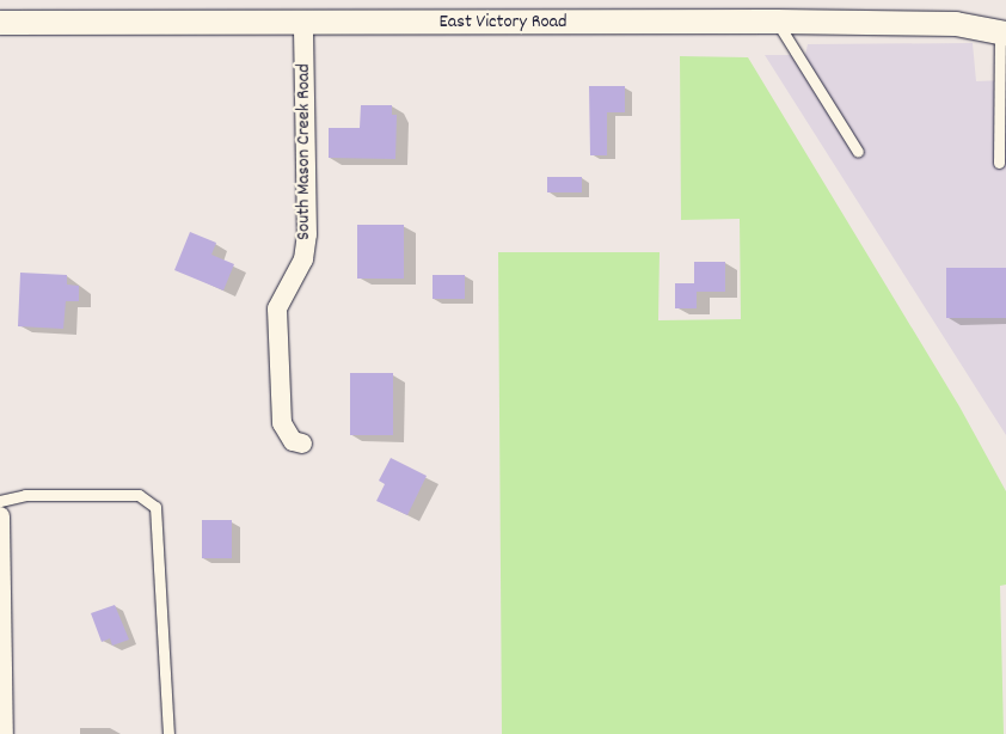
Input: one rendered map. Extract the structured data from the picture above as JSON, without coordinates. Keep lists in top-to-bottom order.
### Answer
{
  "streets": {
    "street": ["East Victory Road", "South Mason Creek Road"]
  },
  "crossings": [
    ["East Victory Road", "South Mason Creek Road"]
  ]
}
